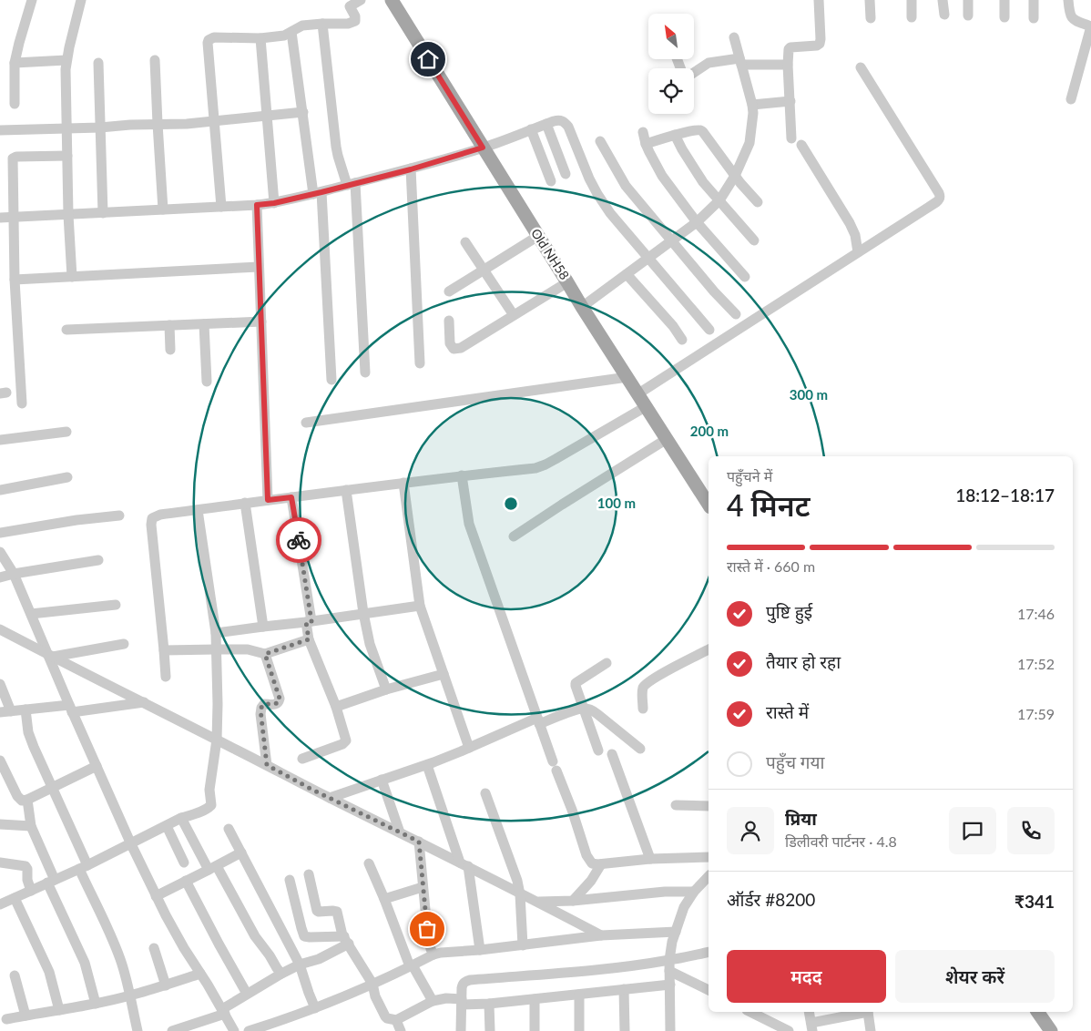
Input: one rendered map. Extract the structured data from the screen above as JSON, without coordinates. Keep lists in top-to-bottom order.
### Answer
{
  "streets": {
    "main road": ["Old NH58"]
  },
  "north": "top left",
  "page": {
    "heading": ["4 मिनट", "पहुँचने में", "18:12–18:17"],
    "panel": [
      "प्रिया",
      "डिलीवरी पार्टनर · 4.8",
      "ऑर्डर #8200",
      "₹341"
    ],
    "bar": "रास्ते में · 660 m",
    "list": [
      ["पुष्टि हुई", "17:46"],
      ["तैयार हो रहा", "17:52"],
      ["रास्ते में", "17:59"],
      "पहुँच गया"
    ],
    "buttons": ["मदद", "शेयर करें"]
  },
  "rings": ["300 m", "200 m", "100 m"]
}
